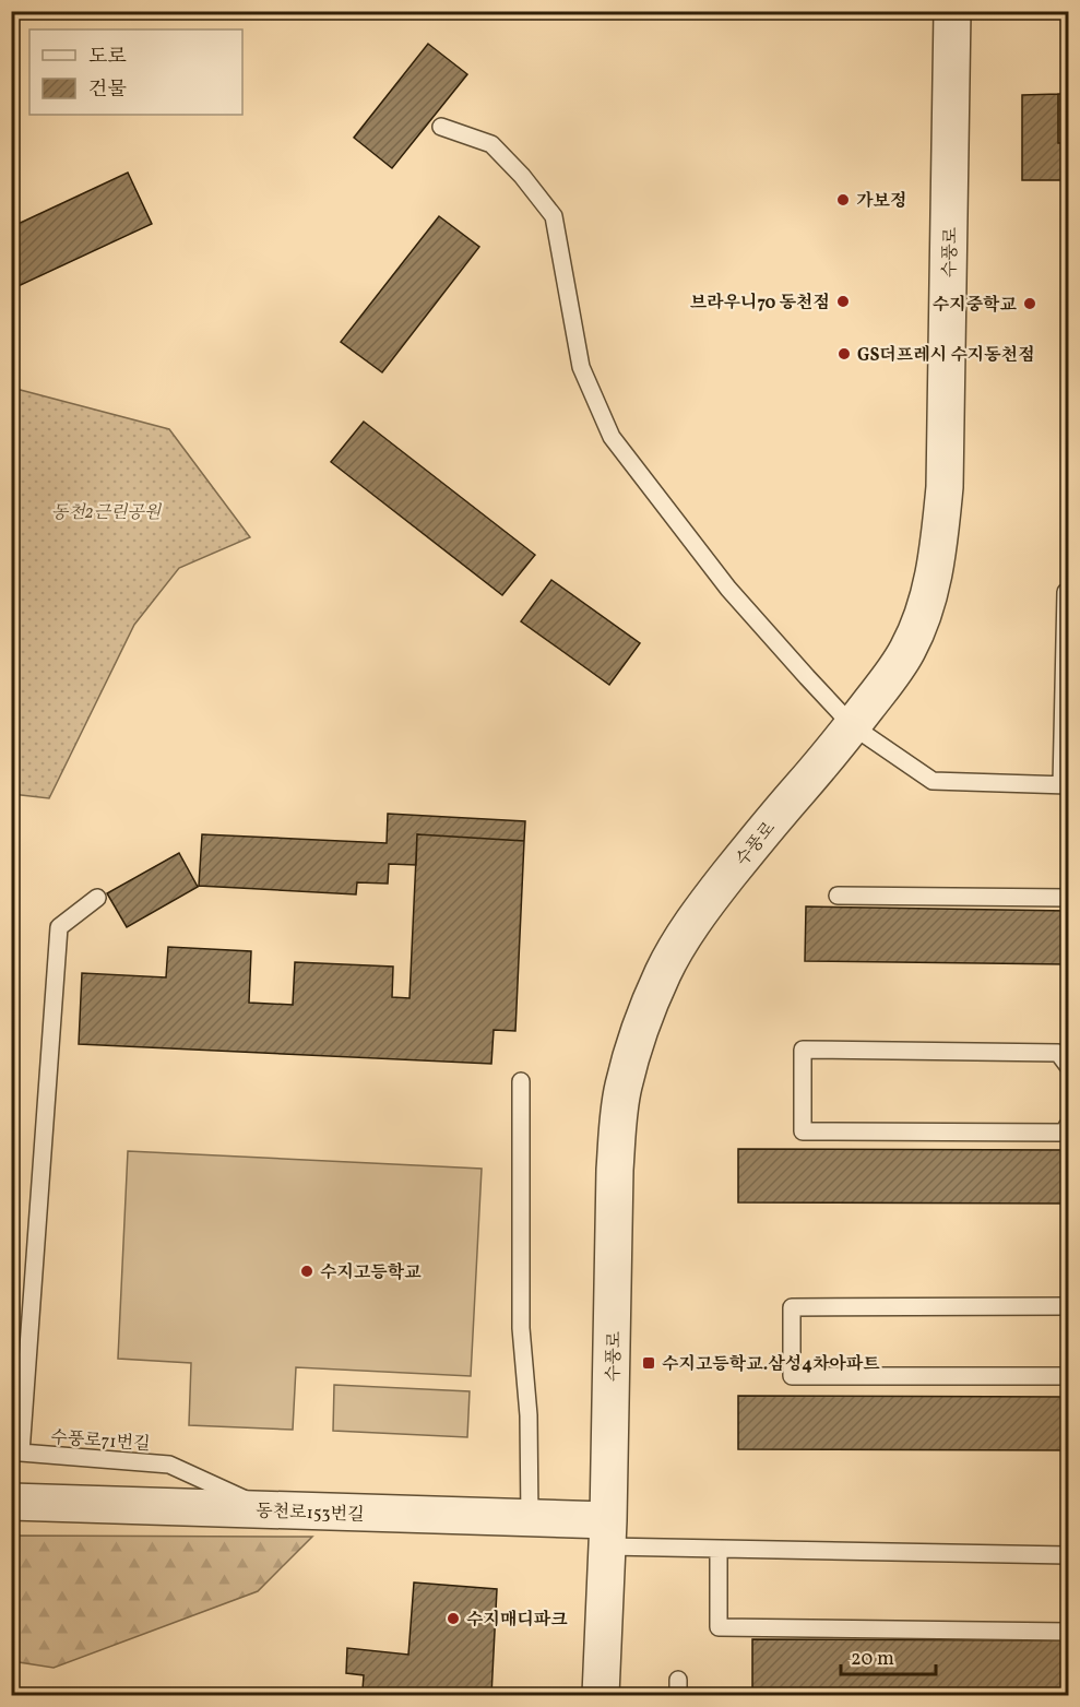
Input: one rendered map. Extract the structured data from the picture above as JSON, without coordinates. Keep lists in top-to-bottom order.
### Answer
{
  "streets": {
    "street": ["수풍로", "동천로153번길"],
    "lane": ["수풍로71번길"]
  },
  "crossings": [
    ["수풍로", "동천로153번길"],
    ["수풍로71번길", "동천로153번길"]
  ],
  "parks": ["동천2근린공원"],
  "places": {
    "other": [
      "가보정",
      "브라우니70 동천점",
      "수지중학교",
      "GS더프레시 수지동천점",
      "수지고등학교",
      "수지매디파크"
    ],
    "transit": ["수지고등학교.삼성4차아파트"]
  },
  "legend": ["도로", "건물"],
  "scale_bar": "20 m"
}
